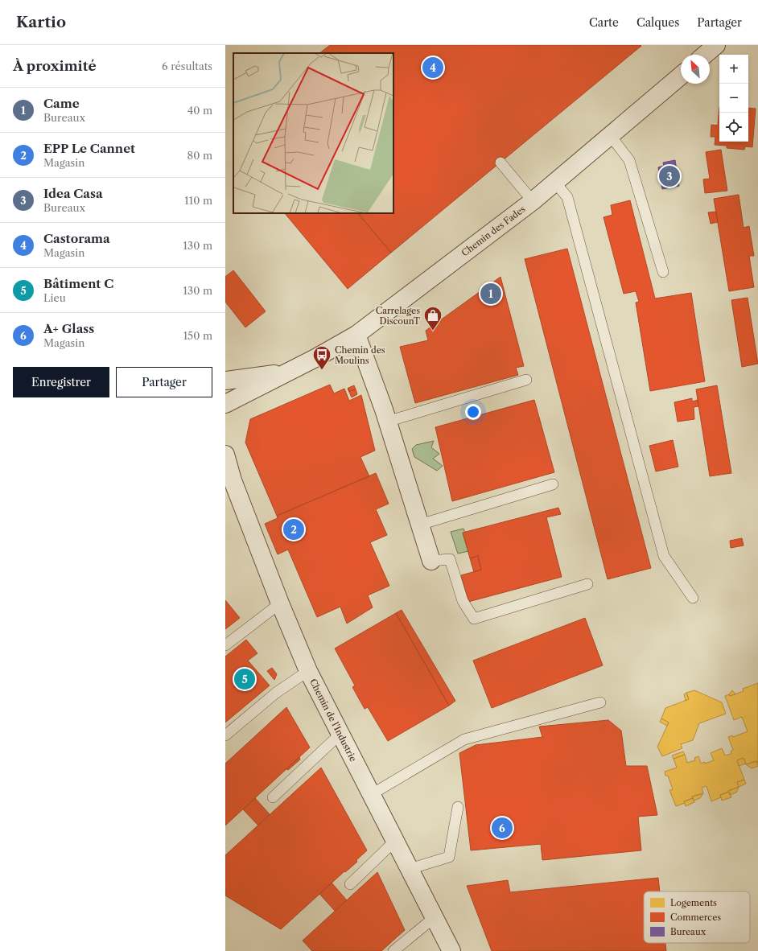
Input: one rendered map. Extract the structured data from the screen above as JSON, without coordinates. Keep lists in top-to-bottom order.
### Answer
{
  "streets": {
    "street": ["Chemin des Fades", "Chemin de l'Industrie"]
  },
  "places": {
    "shop": ["Carrelages DiscounT"],
    "bus stop": ["Chemin des Moulins"]
  },
  "legend": ["Logements", "Commerces", "Bureaux"],
  "north": "top left",
  "page": {
    "header": "Kartio",
    "nav": ["Carte", "Calques", "Partager"],
    "heading": ["À proximité", "6 résultats"],
    "map_buttons": ["+", "−"],
    "pins": [
      "4",
      "3",
      "1",
      "2",
      "5",
      "6"
    ],
    "list": [
      {
        "mark": "1",
        "name": "Came",
        "note": "Bureaux",
        "value": "40 m"
      },
      {
        "mark": "2",
        "name": "EPP Le Cannet",
        "note": "Magasin",
        "value": "80 m"
      },
      {
        "mark": "3",
        "name": "Idea Casa",
        "note": "Bureaux",
        "value": "110 m"
      },
      {
        "mark": "4",
        "name": "Castorama",
        "note": "Magasin",
        "value": "130 m"
      },
      {
        "mark": "5",
        "name": "Bâtiment C",
        "note": "Lieu",
        "value": "130 m"
      },
      {
        "mark": "6",
        "name": "A+ Glass",
        "note": "Magasin",
        "value": "150 m"
      }
    ],
    "buttons": ["Enregistrer", "Partager"]
  }
}
